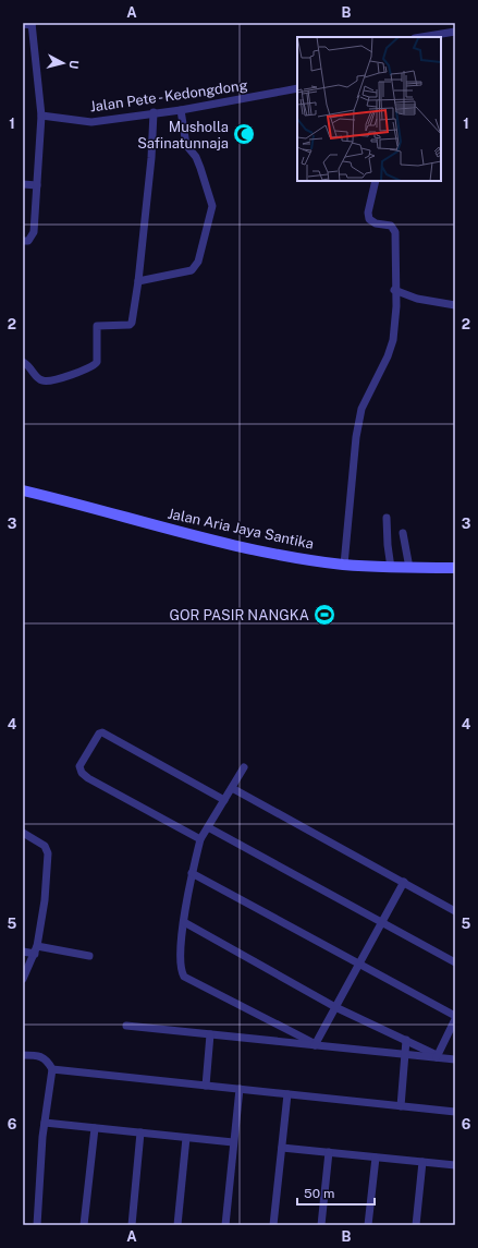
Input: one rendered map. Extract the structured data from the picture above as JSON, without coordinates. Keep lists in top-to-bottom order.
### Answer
{
  "streets": {
    "street": ["Jalan Pete - Kedongdong", "Jalan Aria Jaya Santika"]
  },
  "places": {
    "mosque": ["Musholla Safinatunnaja"],
    "sports": ["GOR PASIR NANGKA"]
  },
  "scale_bar": "50 m",
  "north": "right",
  "grid": {
    "columns": ["A", "B"],
    "rows": [
      "1",
      "2",
      "3",
      "4",
      "5",
      "6"
    ]
  }
}
